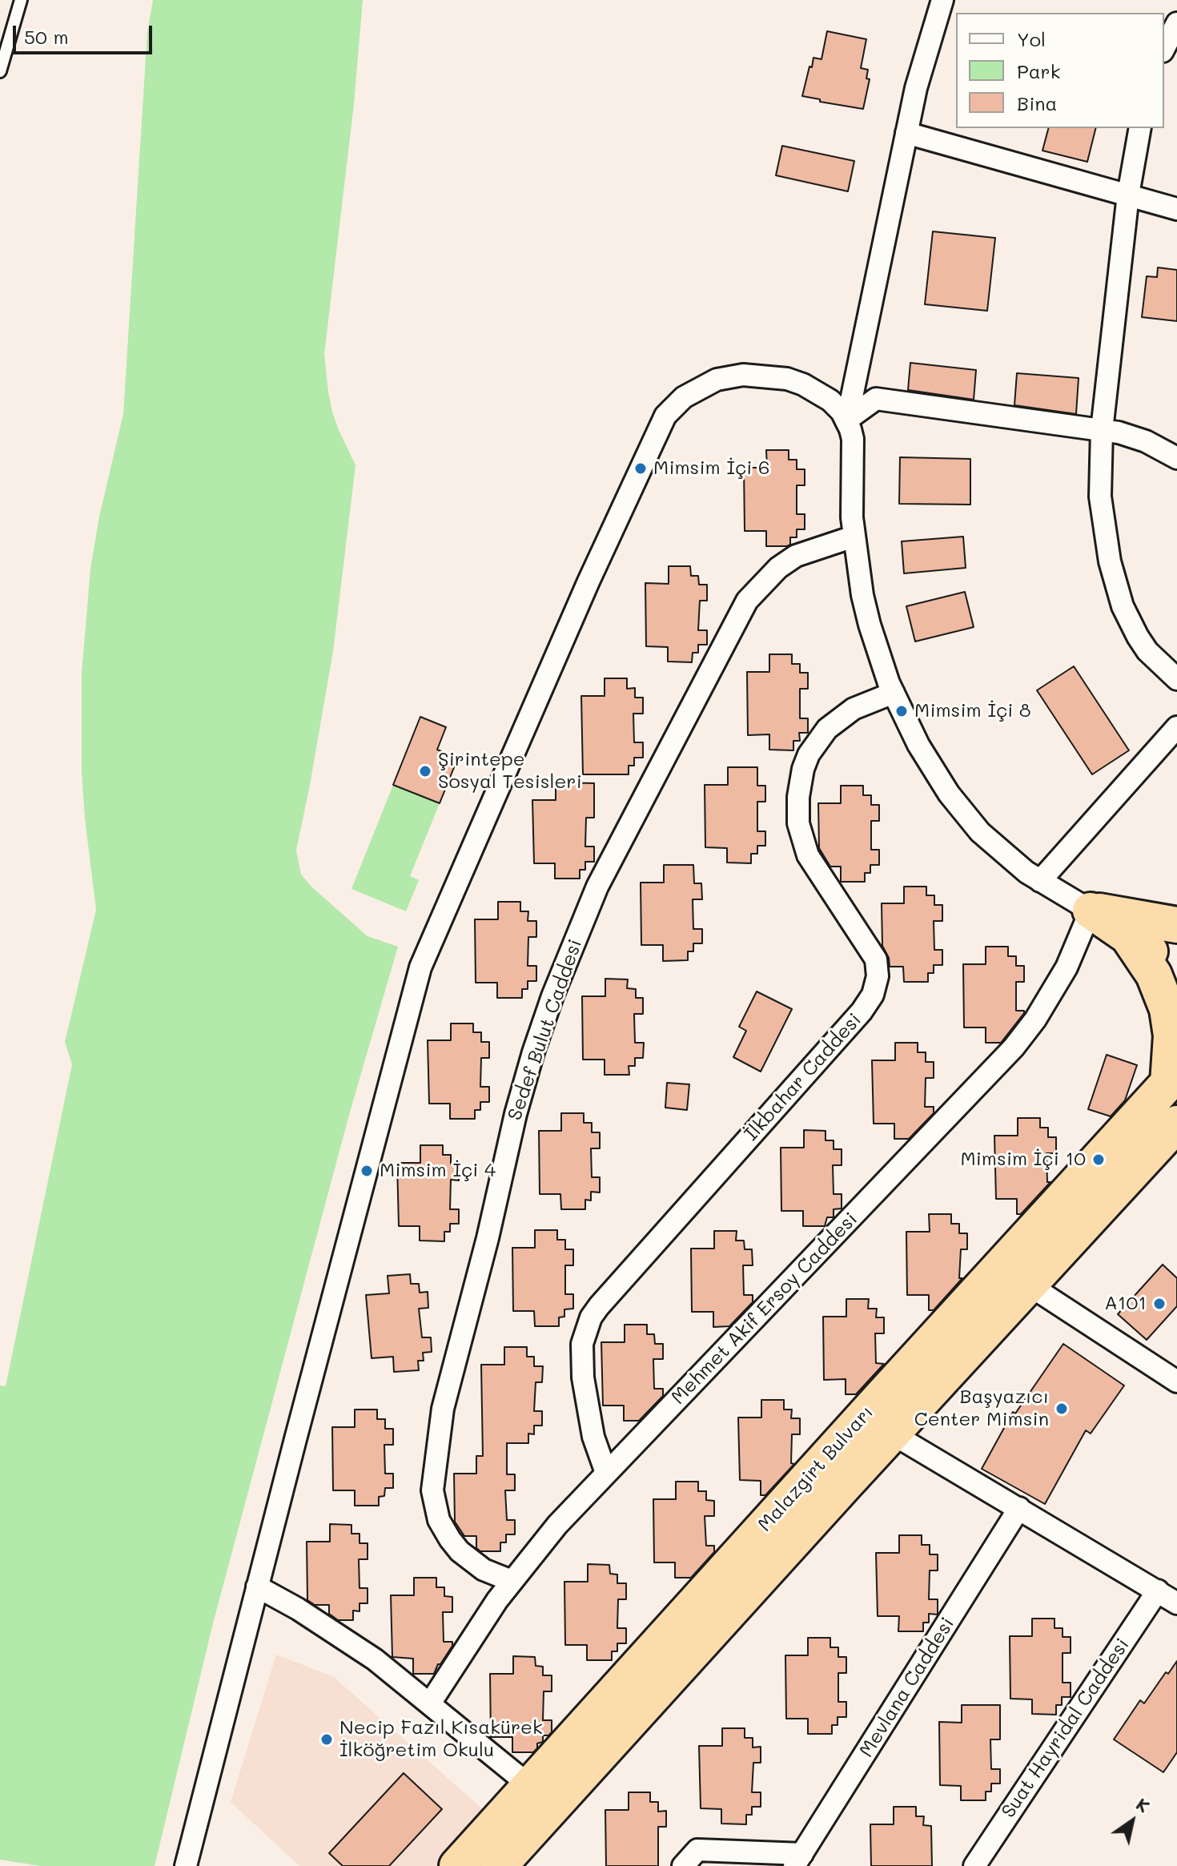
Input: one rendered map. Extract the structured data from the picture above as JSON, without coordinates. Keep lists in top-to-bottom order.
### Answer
{
  "streets": {
    "highway": ["Malazgirt Bulvarı"],
    "street": [
      "Sedef Bulut Caddesi",
      "İlkbahar Caddesi",
      "Mehmet Akif Ersoy Caddesi",
      "Mevlana Caddesi",
      "Suat Hayridal Caddesi"
    ]
  },
  "crossings": [
    ["Sedef Bulut Caddesi", "Mehmet Akif Ersoy Caddesi"],
    ["İlkbahar Caddesi", "Mehmet Akif Ersoy Caddesi"]
  ],
  "places": [
    "Mimsim İçi 6",
    "Mimsim İçi 8",
    "Şirintepe Sosyal Tesisleri",
    "Mimsim İçi 10",
    "Mimsim İçi 4",
    "A101",
    "Başyazıcı Center Mimsin",
    "Necip Fazıl Kısakürek İlköğretim Okulu"
  ],
  "legend": ["Yol", "Park", "Bina"],
  "scale_bar": "50 m",
  "north": "top right"
}
